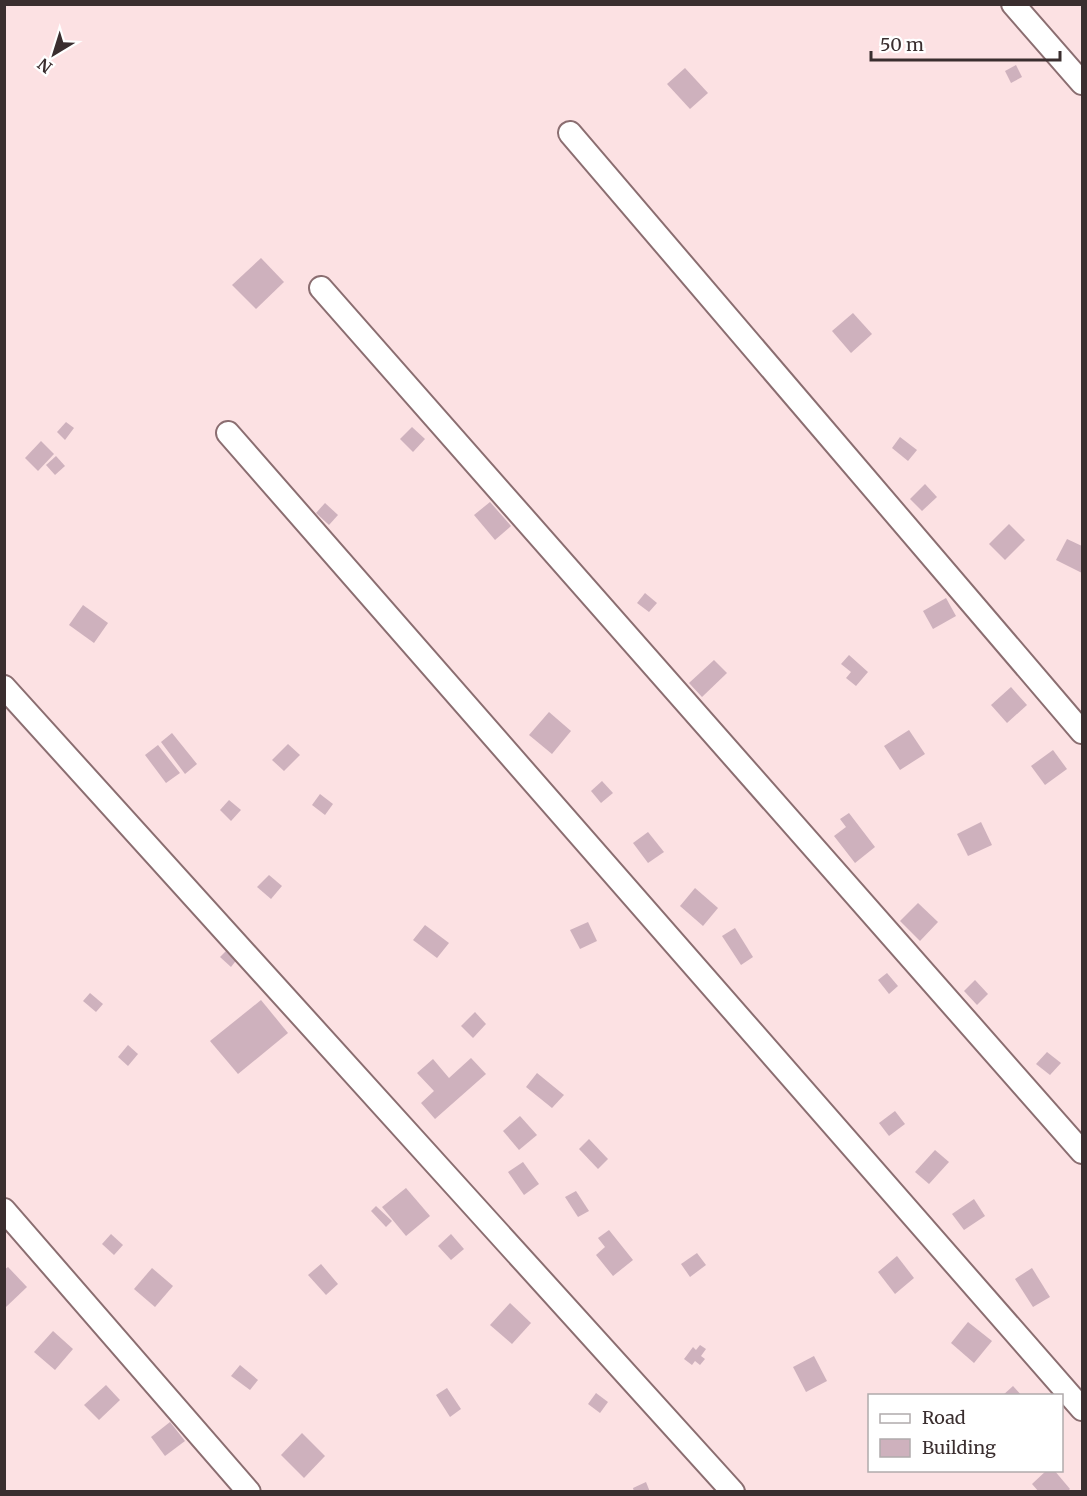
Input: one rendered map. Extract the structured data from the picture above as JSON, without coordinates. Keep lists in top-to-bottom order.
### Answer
{
  "legend": ["Road", "Building"],
  "scale_bar": "50 m",
  "north": "bottom left"
}
